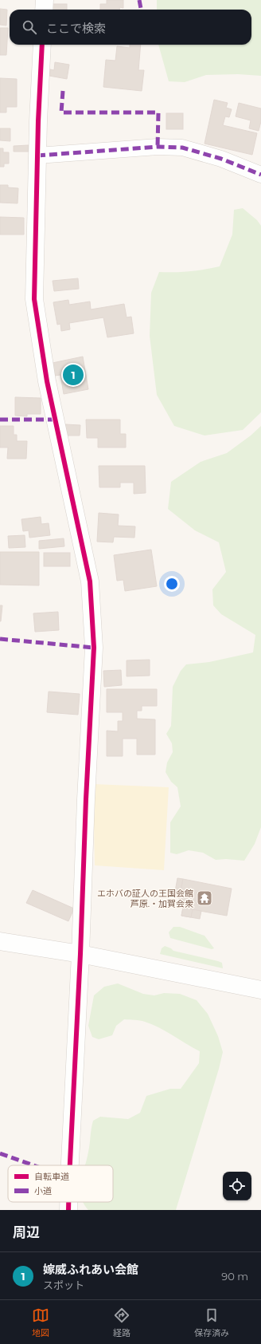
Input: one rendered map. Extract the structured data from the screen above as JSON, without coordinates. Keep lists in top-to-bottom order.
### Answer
{
  "places": {
    "temple": ["エホバの証人の王国会館 芦原.・加賀会衆"]
  },
  "legend": ["自転車道", "小道"],
  "page": {
    "search": "ここで検索",
    "pins": "1",
    "heading": "周辺",
    "list": [
      {
        "mark": "1",
        "name": "嫁威ふれあい会館",
        "note": "スポット",
        "value": "90 m"
      }
    ],
    "nav": ["地図", "経路", "保存済み"]
  }
}
